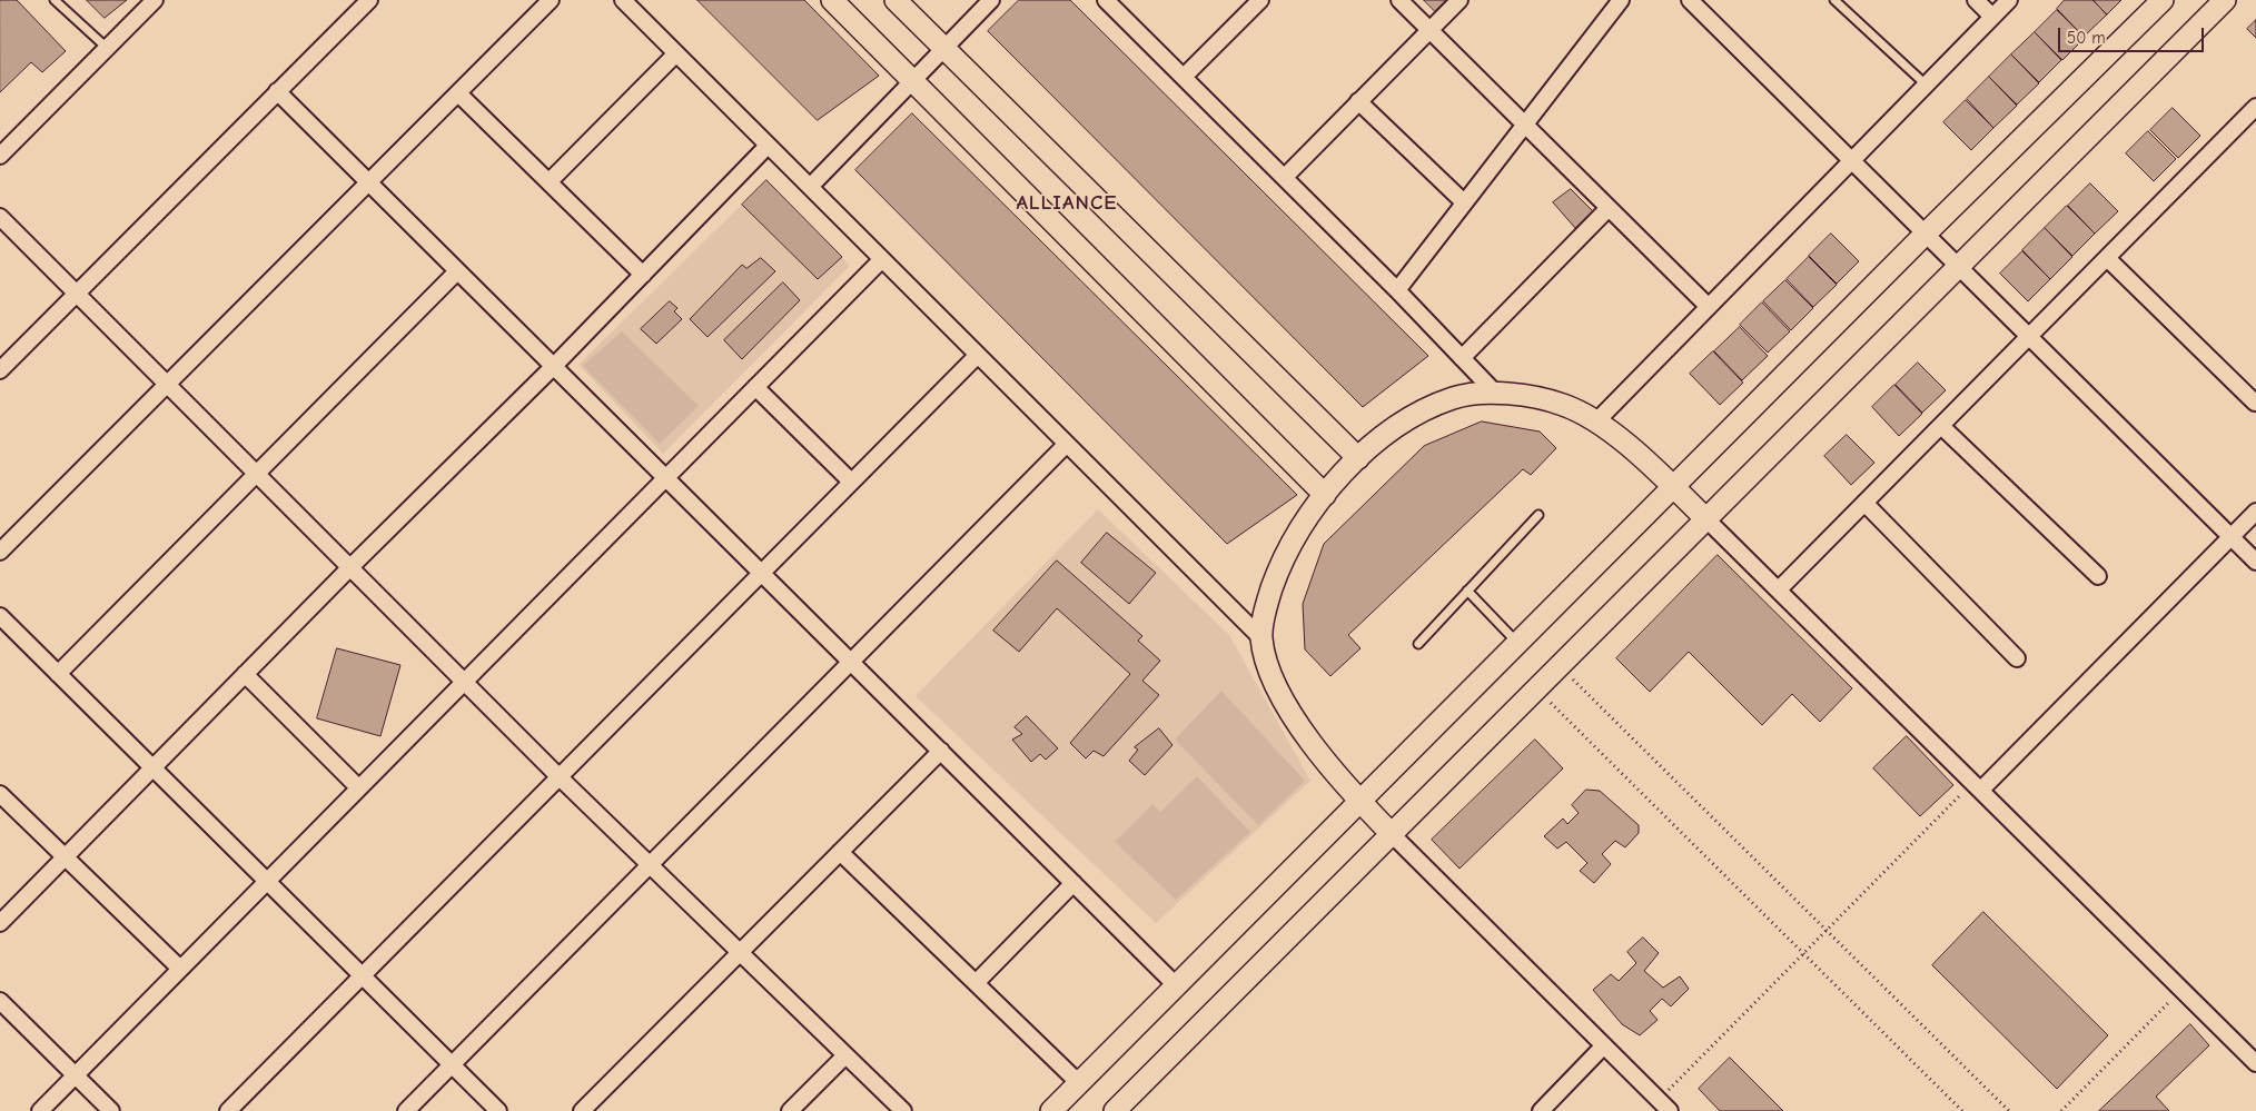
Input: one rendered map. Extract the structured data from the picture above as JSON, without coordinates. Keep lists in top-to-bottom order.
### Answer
{
  "districts": ["ALLIANCE"],
  "scale_bar": "50 m"
}
